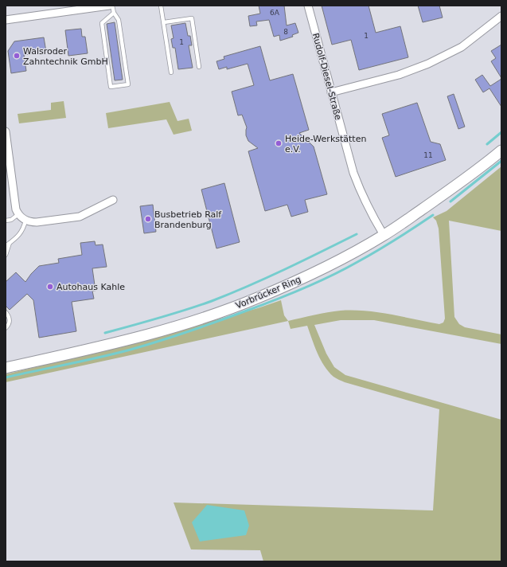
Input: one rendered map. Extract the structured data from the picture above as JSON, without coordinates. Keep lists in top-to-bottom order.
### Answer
{
  "streets": {
    "main road": ["Vorbrücker Ring"],
    "street": ["Rudolf-Diesel-Straße"]
  },
  "crossings": [
    ["Rudolf-Diesel-Straße", "Vorbrücker Ring"]
  ],
  "places": [
    "Walsroder Zahntechnik GmbH",
    "Heide-Werkstätten e.V.",
    "Busbetrieb Ralf Brandenburg",
    "Autohaus Kahle"
  ],
  "house_numbers": [
    "6A",
    "8",
    "1",
    "1",
    "11"
  ]
}
